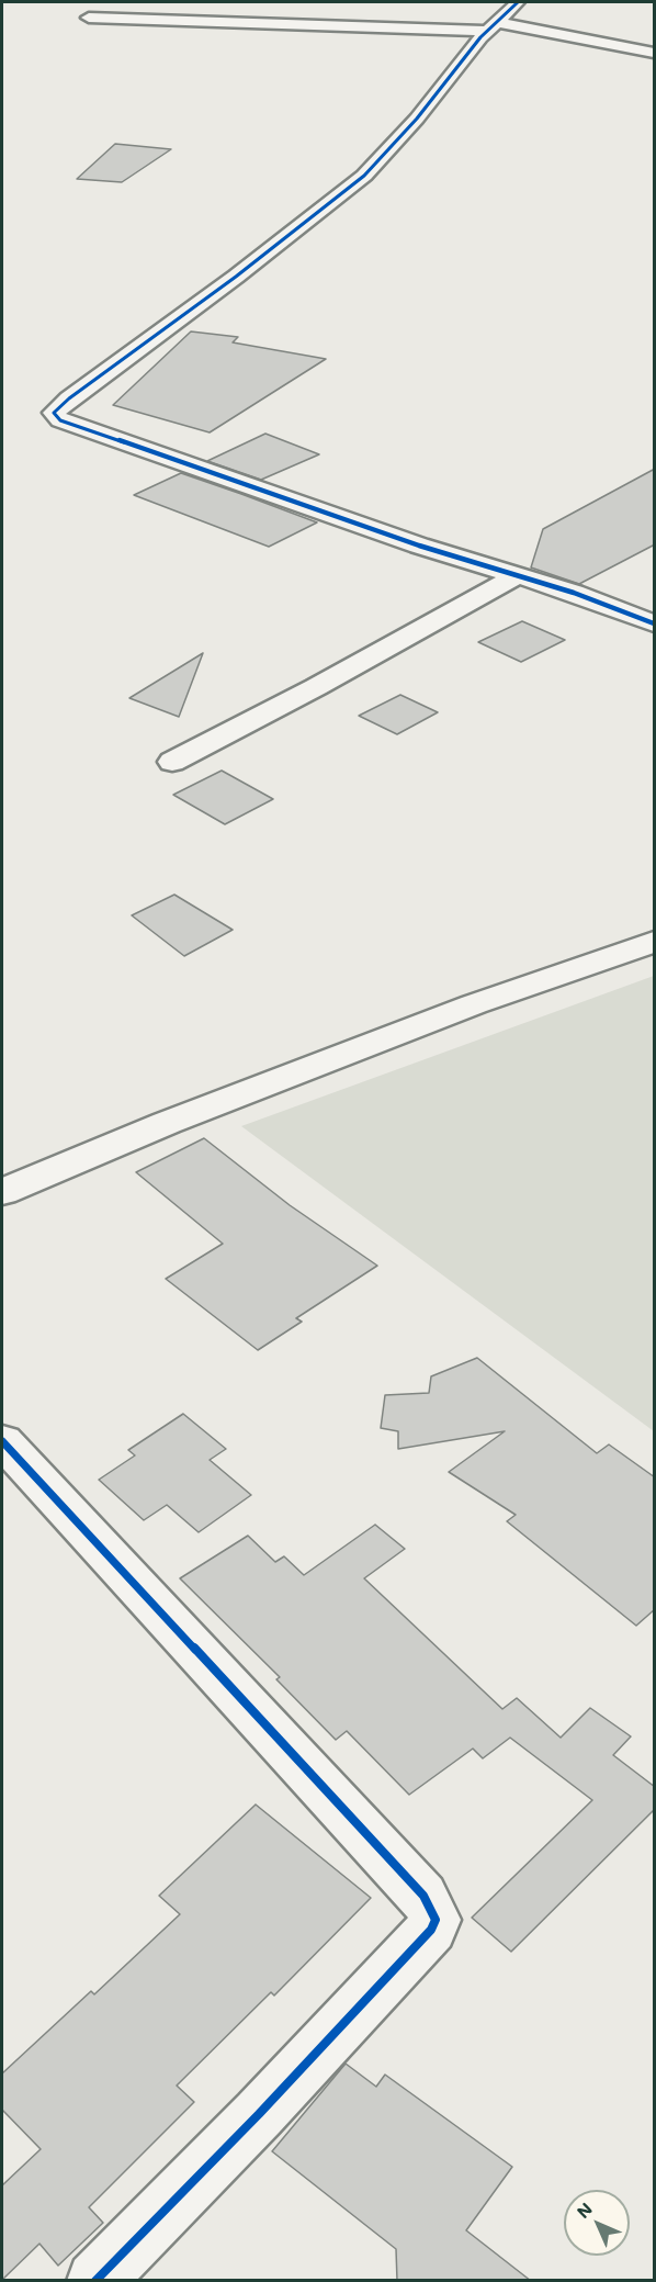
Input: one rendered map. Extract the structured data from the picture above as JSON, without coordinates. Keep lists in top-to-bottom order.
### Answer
{
  "north": "top left"
}
